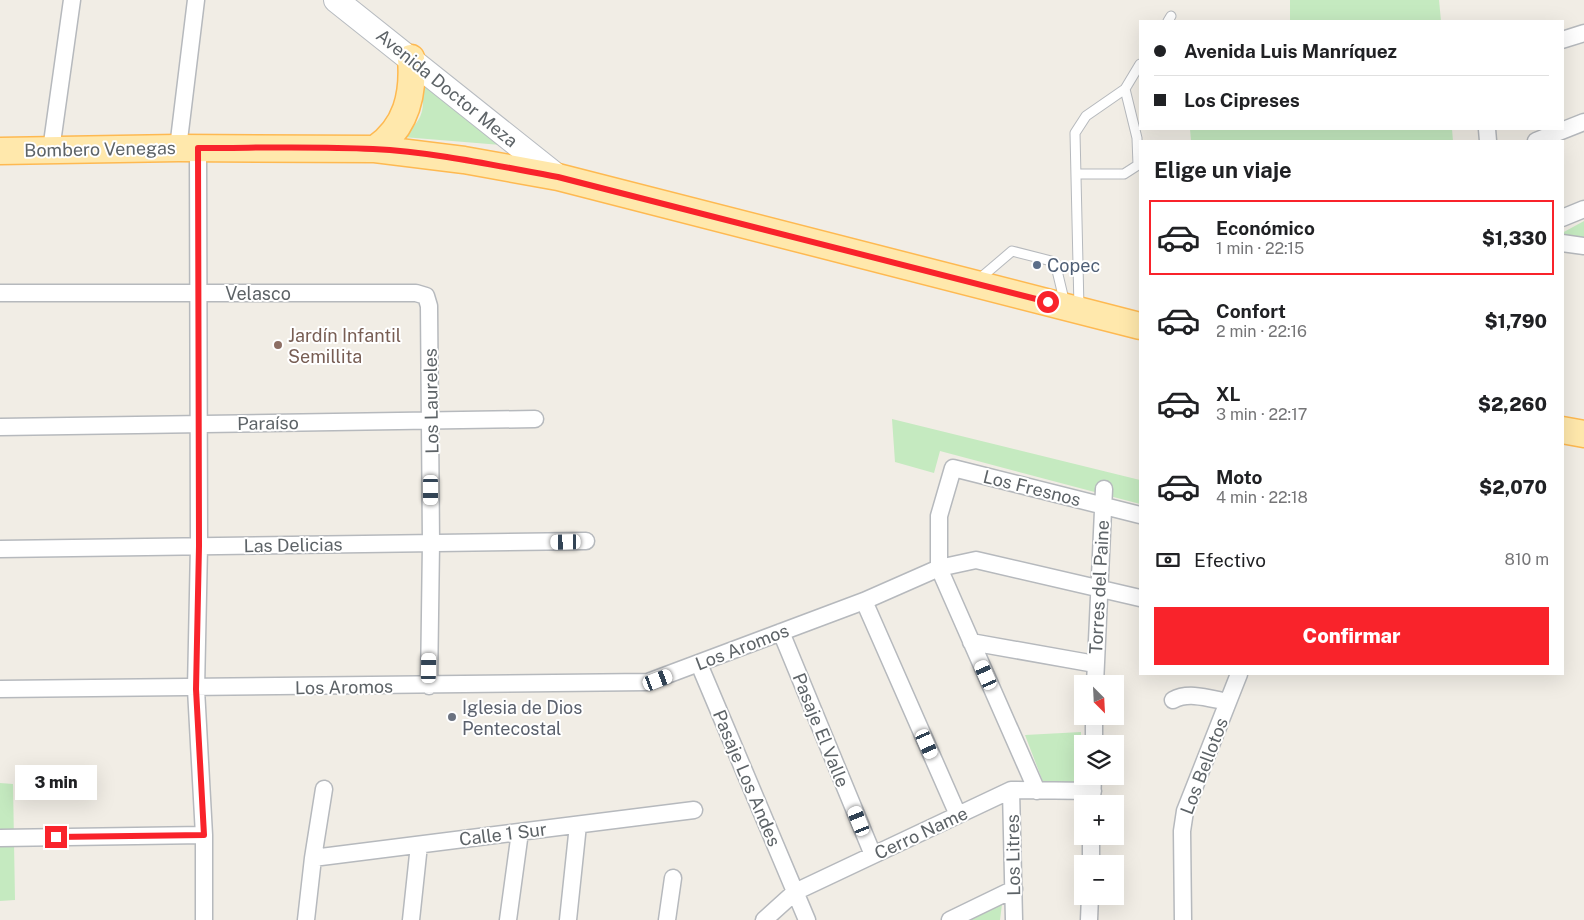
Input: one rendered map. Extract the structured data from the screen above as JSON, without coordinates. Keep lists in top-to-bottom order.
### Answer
{
  "streets": {
    "main road": ["Avenida Doctor Meza", "Bombero Venegas"],
    "street": [
      "Velasco",
      "Los Laureles",
      "Paraíso",
      "Los Fresnos",
      "Las Delicias",
      "Torres del Paine",
      "Los Aromos",
      "Pasaje El Valle",
      "Los Bellotos",
      "Pasaje Los Andes",
      "Cerro Name",
      "Calle 1 Sur",
      "Los Litres"
    ]
  },
  "crossings": [
    ["Avenida Doctor Meza", "Bombero Venegas"],
    ["Velasco", "Los Laureles"],
    ["Los Laureles", "Paraíso"],
    ["Los Laureles", "Las Delicias"],
    ["Los Laureles", "Los Aromos"],
    ["Los Fresnos", "Torres del Paine"],
    ["Los Fresnos", "Los Aromos"],
    ["Torres del Paine", "Los Aromos"],
    ["Los Aromos", "Pasaje El Valle"],
    ["Los Aromos", "Pasaje Los Andes"],
    ["Pasaje El Valle", "Cerro Name"],
    ["Pasaje Los Andes", "Cerro Name"],
    ["Cerro Name", "Los Litres"]
  ],
  "places": ["Copec", "Jardín Infantil Semillita", "Iglesia de Dios Pentecostal"],
  "north": "bottom right",
  "page": {
    "banner": ["Avenida Luis Manríquez", "Los Cipreses"],
    "heading": "Elige un viaje",
    "list": [
      {
        "name": "Económico",
        "note": "1 min · 22:15",
        "value": "$1,330"
      },
      {
        "name": "Confort",
        "note": "2 min · 22:16",
        "value": "$1,790"
      },
      {
        "name": "XL",
        "note": "3 min · 22:17",
        "value": "$2,260"
      },
      {
        "name": "Moto",
        "note": "4 min · 22:18",
        "value": "$2,070"
      }
    ],
    "pay": ["Efectivo", "810 m"],
    "buttons": "Confirmar",
    "map_buttons": ["+", "−"],
    "bubble": "3 min"
  }
}
